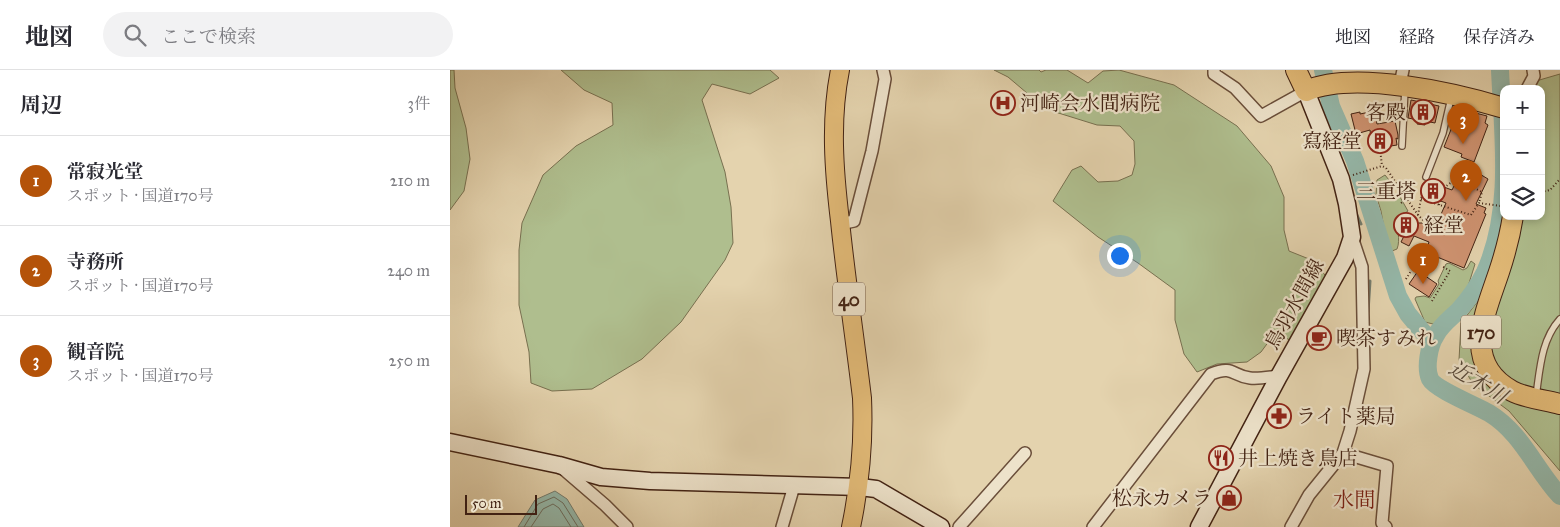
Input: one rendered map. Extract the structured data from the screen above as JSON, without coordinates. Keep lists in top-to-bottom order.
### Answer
{
  "streets": {
    "highway": ["170"],
    "main road": ["40"],
    "street": ["鳥羽水間線"]
  },
  "districts": ["水間"],
  "water": ["近木川"],
  "places": {
    "hospital": ["河崎会水間病院"],
    "building": [
      "客殿",
      "寫経堂",
      "三重塔",
      "経堂"
    ],
    "cafe": ["喫茶すみれ"],
    "pharmacy": ["ライト薬局"],
    "restaurant": ["井上焼き鳥店"],
    "shop": ["松永カメラ"]
  },
  "scale_bar": "50 m",
  "page": {
    "header": "地図",
    "search": "ここで検索",
    "nav": ["地図", "経路", "保存済み"],
    "heading": ["周辺", "3件"],
    "map_buttons": ["+", "−"],
    "pins": ["3", "2", "1"],
    "list": [
      {
        "mark": "1",
        "name": "常寂光堂",
        "note": "スポット · 国道170号",
        "value": "210 m"
      },
      {
        "mark": "2",
        "name": "寺務所",
        "note": "スポット · 国道170号",
        "value": "240 m"
      },
      {
        "mark": "3",
        "name": "観音院",
        "note": "スポット · 国道170号",
        "value": "250 m"
      }
    ],
    "scale": "50 m"
  }
}
